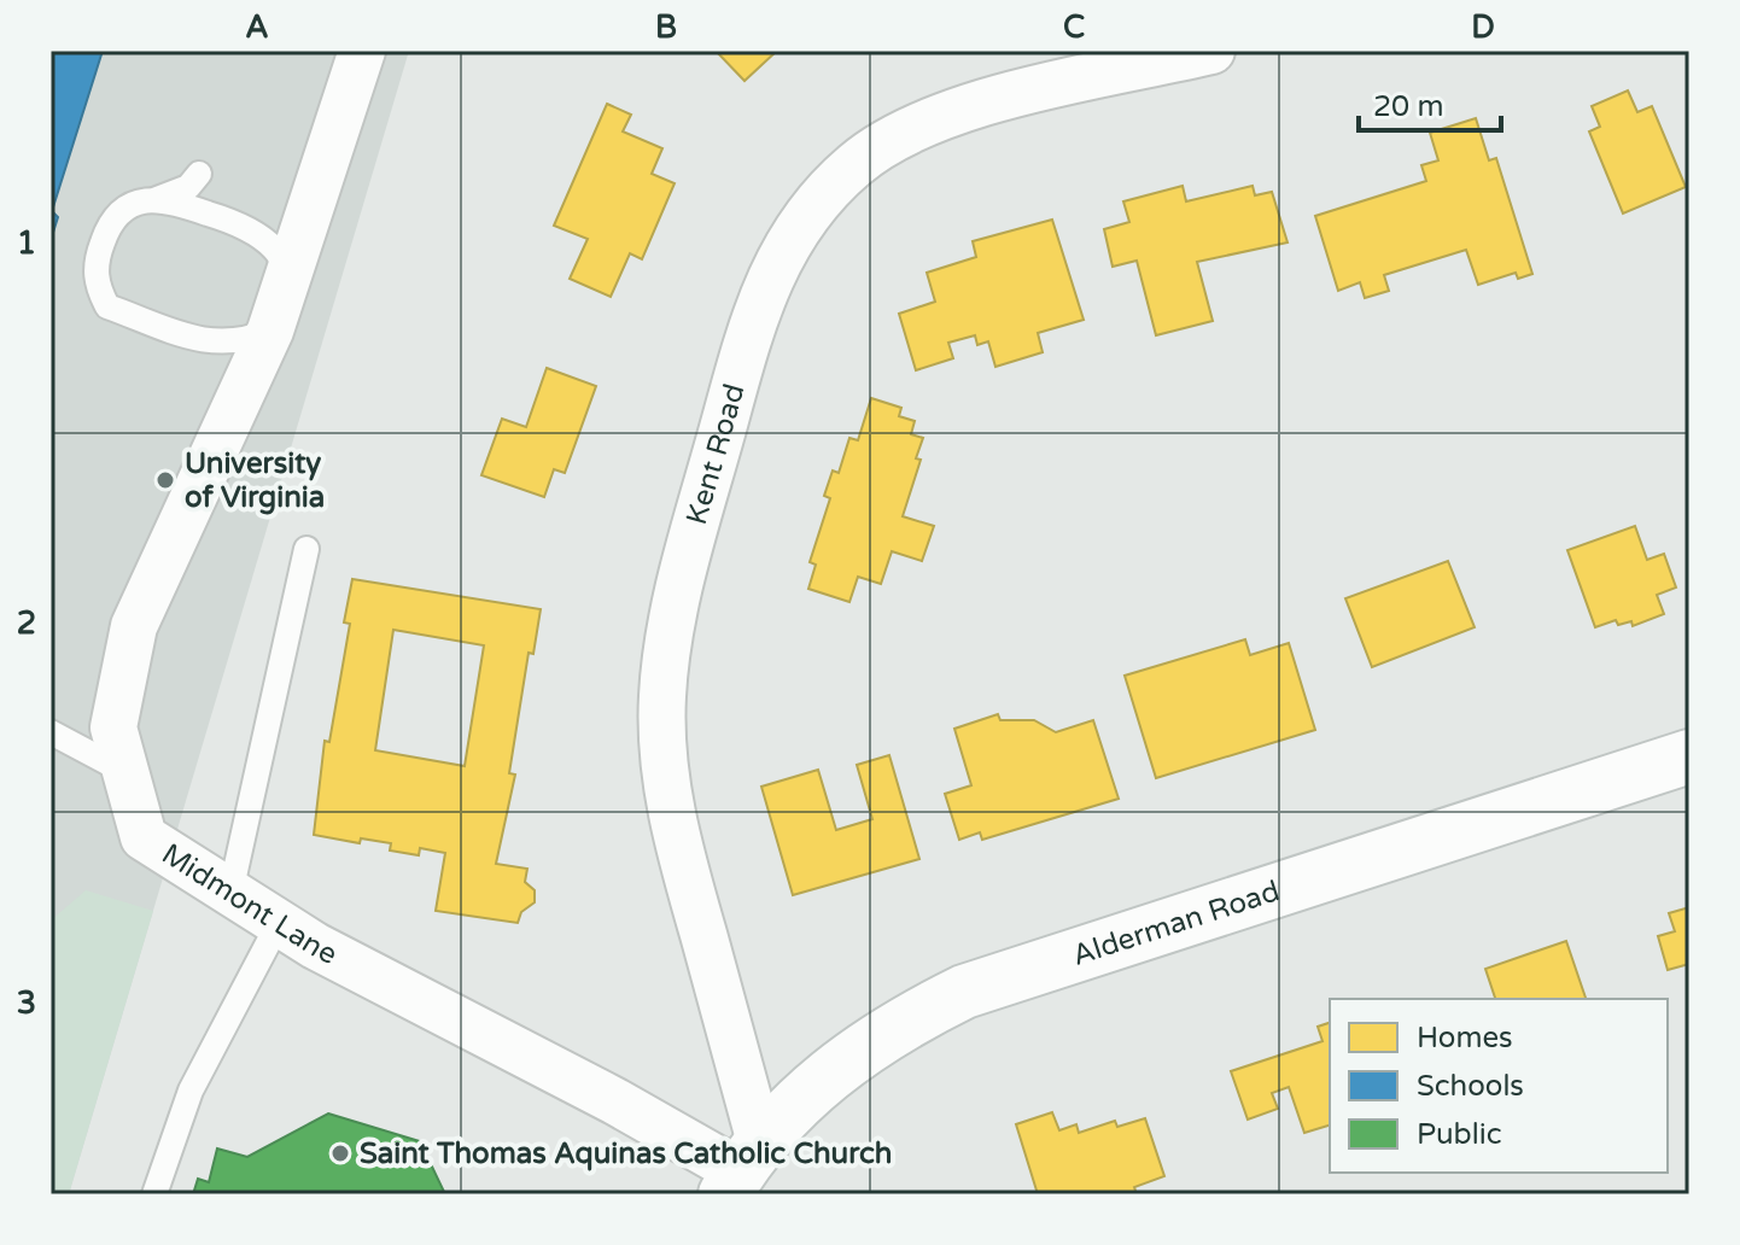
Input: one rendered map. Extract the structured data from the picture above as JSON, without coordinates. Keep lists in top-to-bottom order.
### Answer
{
  "streets": {
    "main road": ["Alderman Road"],
    "street": ["Kent Road", "Midmont Lane"]
  },
  "crossings": [
    ["Kent Road", "Midmont Lane"],
    ["Kent Road", "Alderman Road"],
    ["Midmont Lane", "Alderman Road"]
  ],
  "places": ["University of Virginia", "Saint Thomas Aquinas Catholic Church"],
  "legend": ["Homes", "Schools", "Public"],
  "scale_bar": "20 m",
  "grid": {
    "columns": [
      "A",
      "B",
      "C",
      "D"
    ],
    "rows": ["1", "2", "3"]
  }
}
